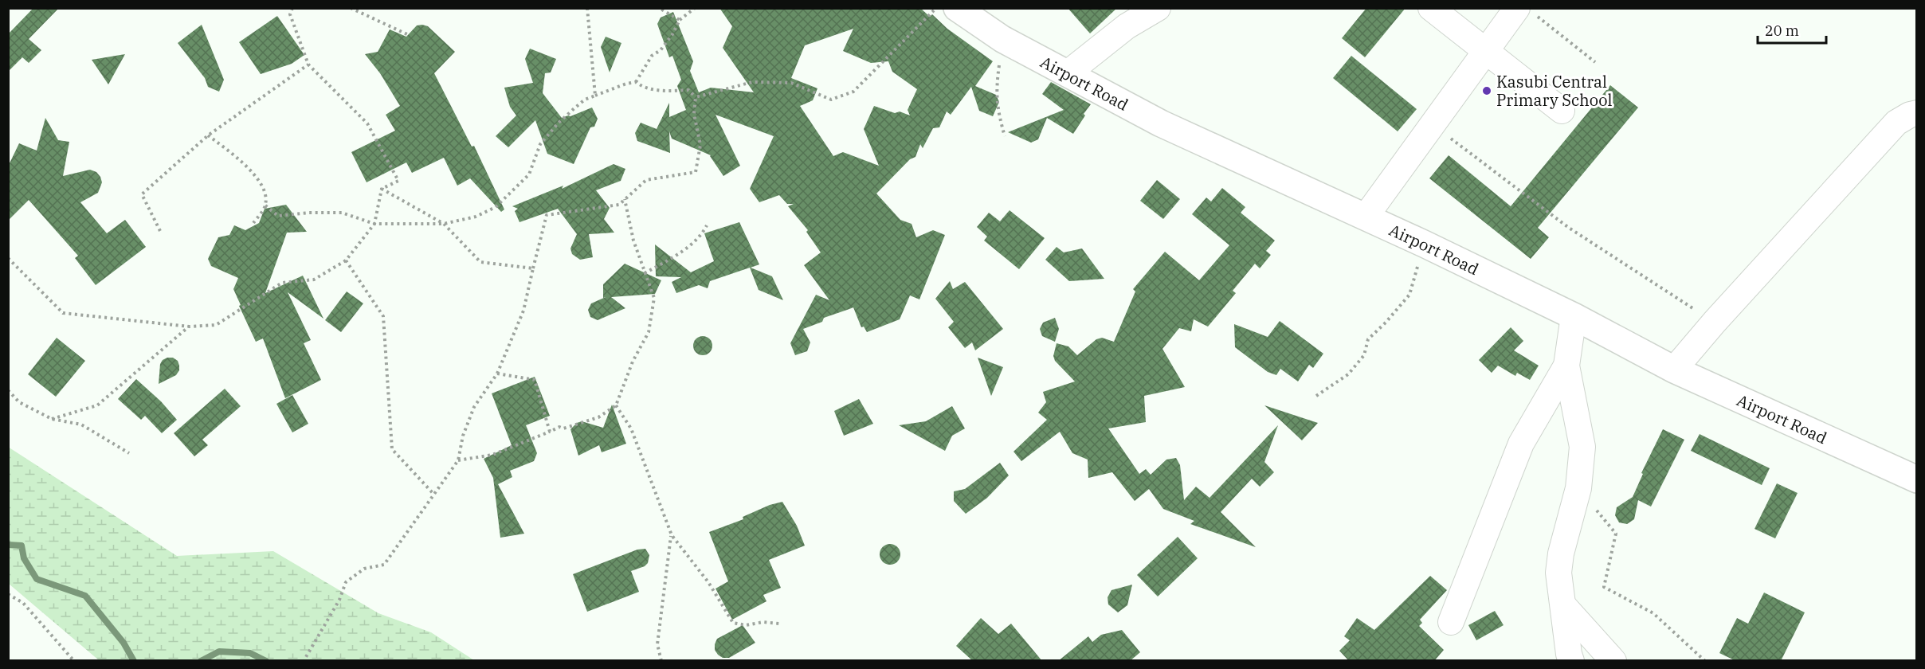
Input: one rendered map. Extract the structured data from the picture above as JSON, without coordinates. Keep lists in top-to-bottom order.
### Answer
{
  "streets": {
    "street": ["Airport Road"]
  },
  "places": ["Kasubi Central Primary School"],
  "scale_bar": "20 m"
}
